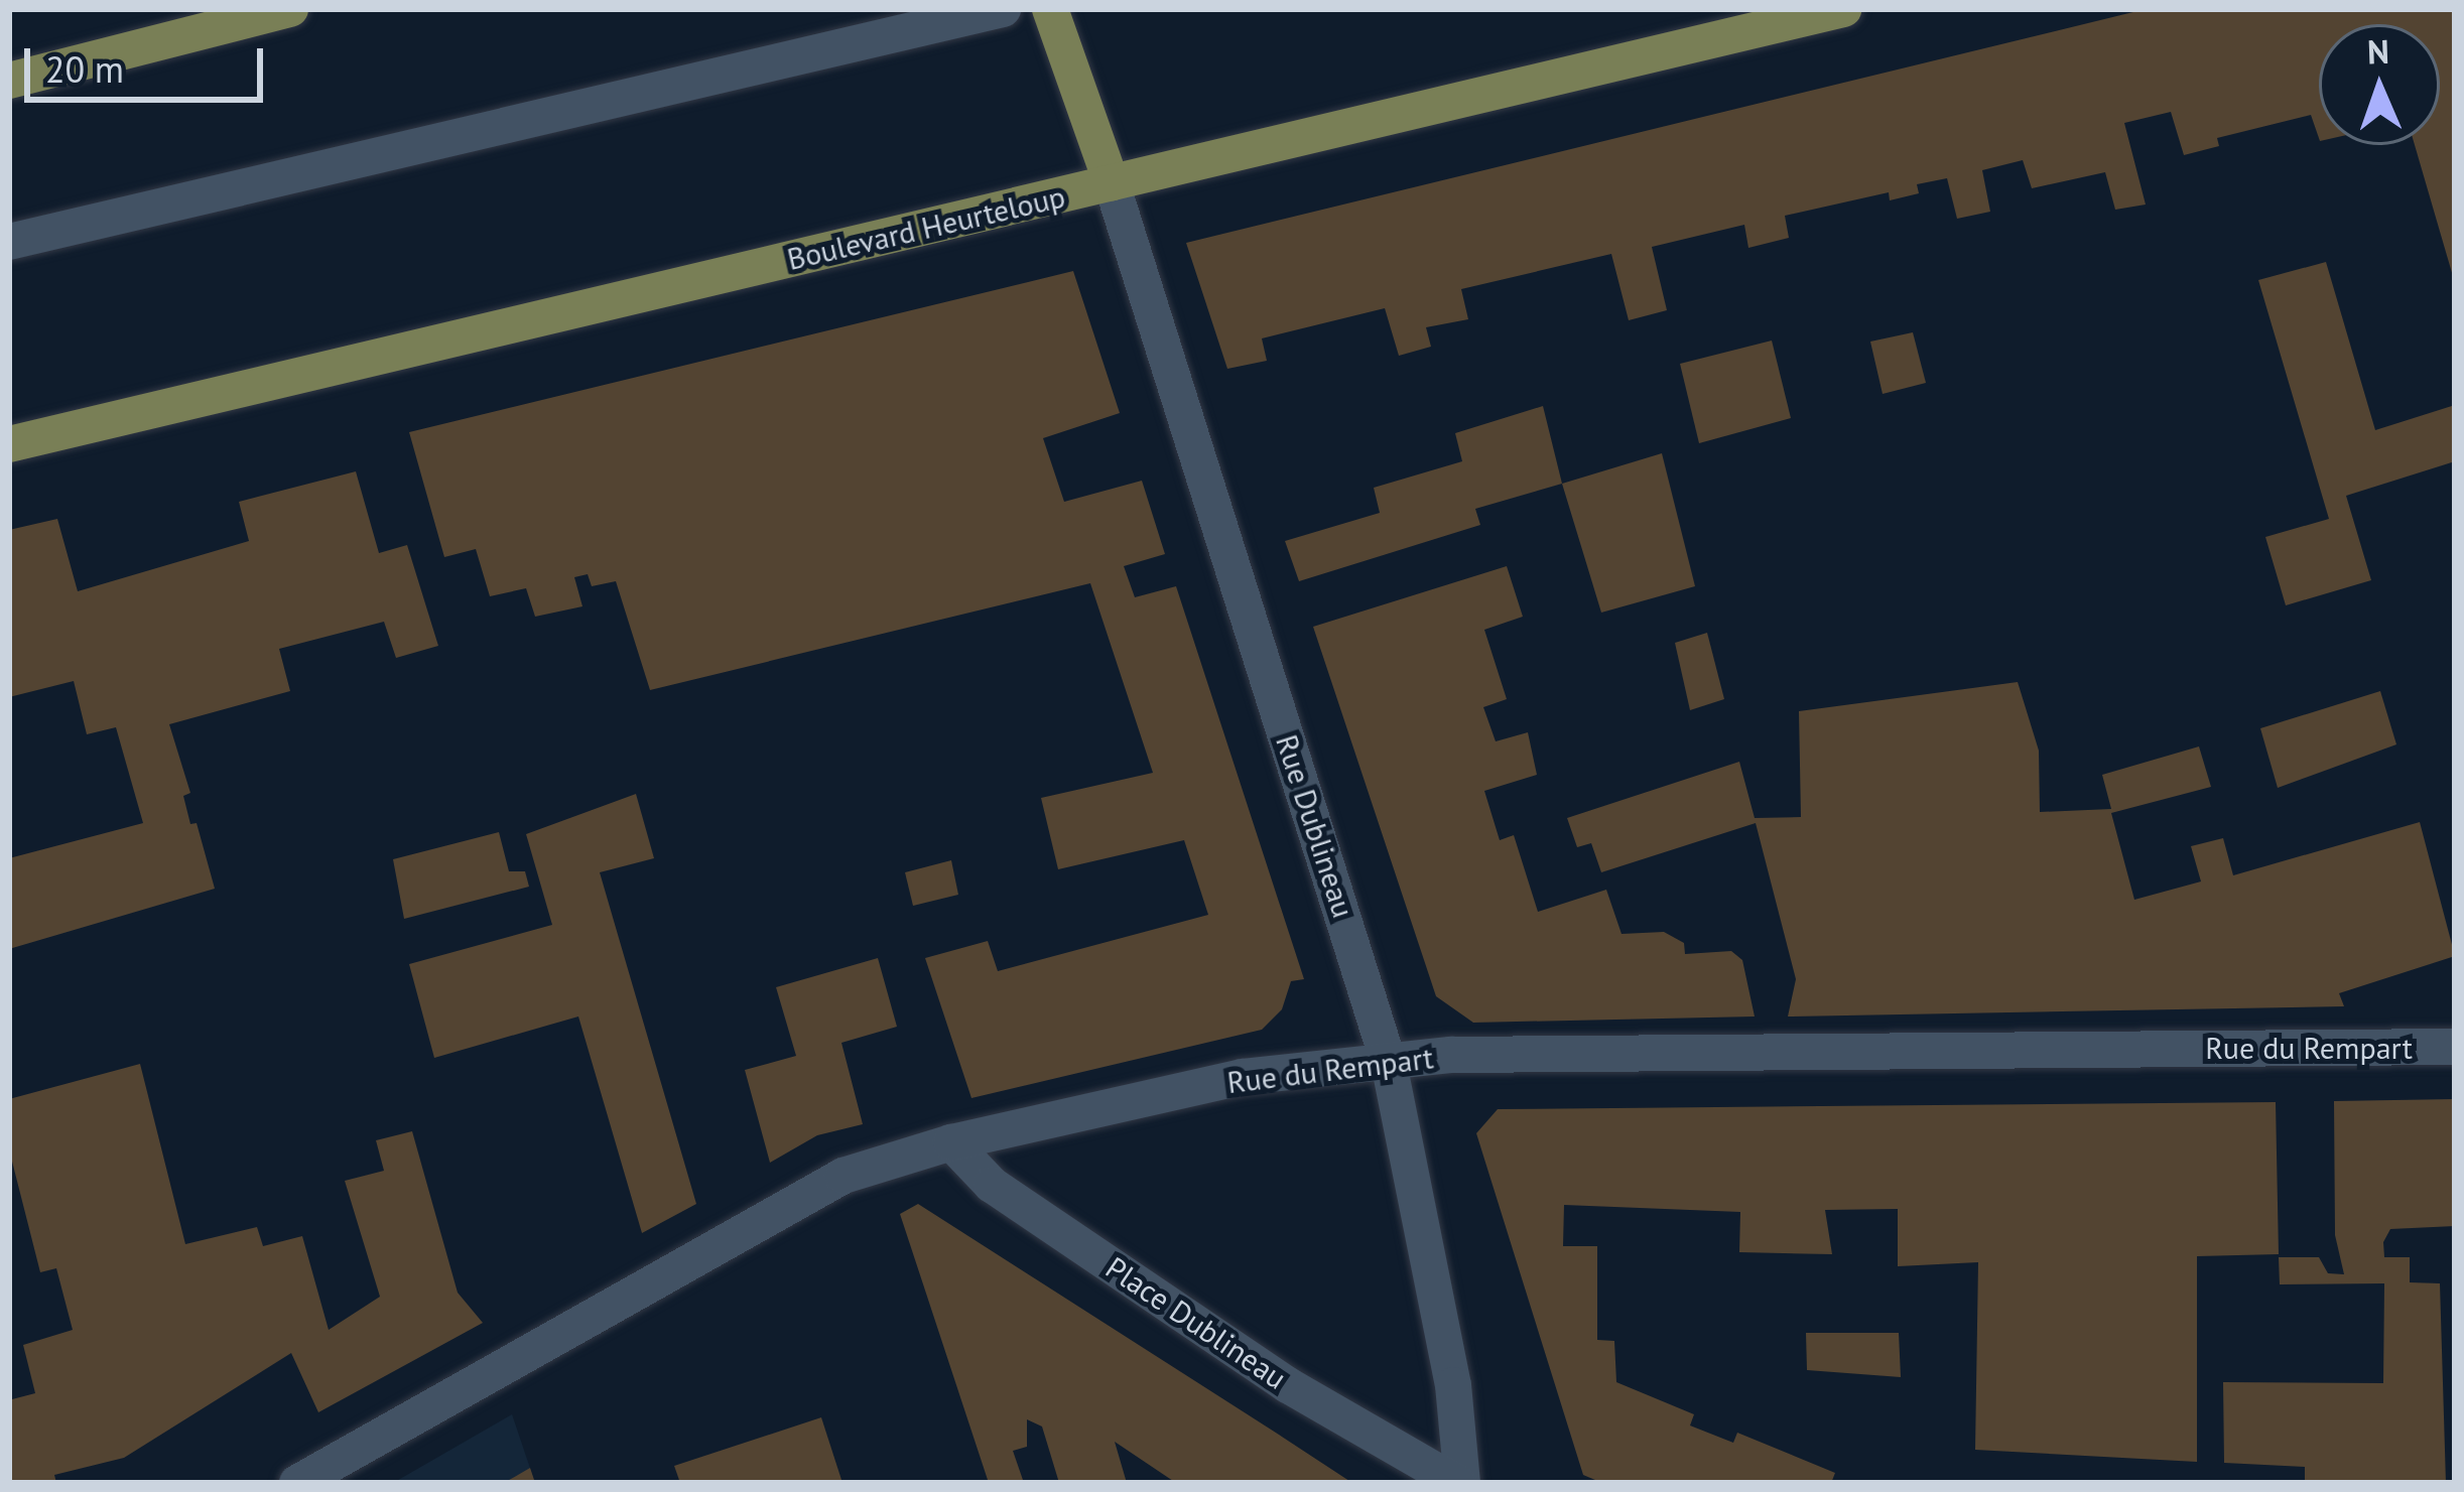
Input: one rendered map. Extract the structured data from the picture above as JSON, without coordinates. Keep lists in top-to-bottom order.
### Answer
{
  "streets": {
    "main road": ["Boulevard Heurteloup"],
    "street": ["Rue Dublineau", "Rue du Rempart", "Place Dublineau"]
  },
  "crossings": [
    ["Boulevard Heurteloup", "Rue Dublineau"],
    ["Rue Dublineau", "Rue du Rempart"],
    ["Rue Dublineau", "Place Dublineau"],
    ["Rue du Rempart", "Place Dublineau"]
  ],
  "scale_bar": "20 m",
  "north": "top"
}
